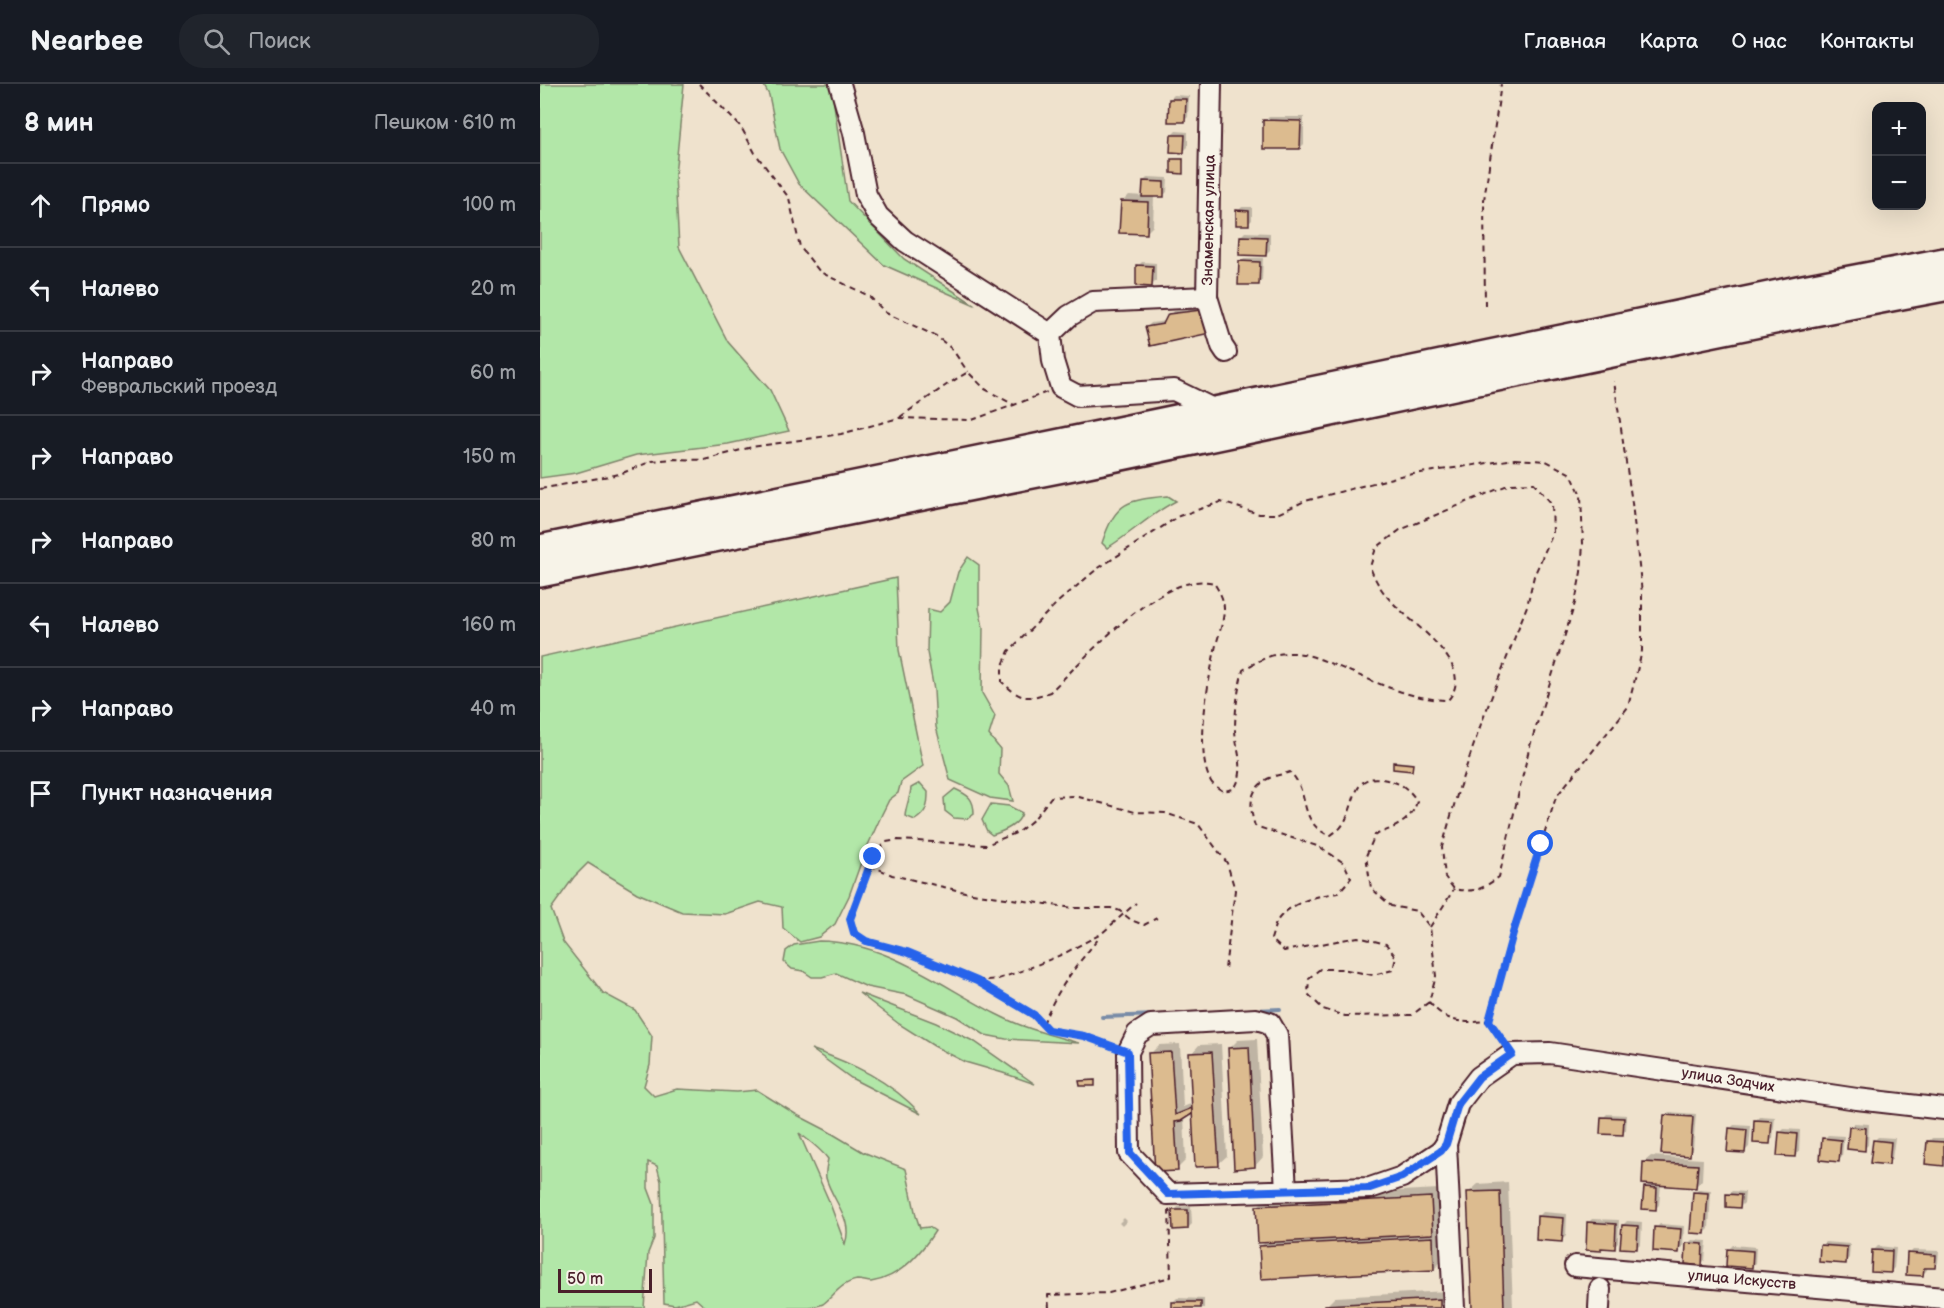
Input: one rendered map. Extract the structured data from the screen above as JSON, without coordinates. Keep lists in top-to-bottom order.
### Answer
{
  "streets": {
    "street": ["Знаменская улица", "улица Зодчих", "улица Искусств"]
  },
  "scale_bar": "50 m",
  "page": {
    "header": "Nearbee",
    "search": "Поиск",
    "nav": [
      "Главная",
      "Карта",
      "О нас",
      "Контакты"
    ],
    "heading": ["8 мин", "Пешком · 610 m"],
    "map_buttons": ["+", "−"],
    "list": [
      ["Прямо", "100 m"],
      ["Налево", "20 m"],
      ["Направо", "Февральский проезд", "60 m"],
      ["Направо", "150 m"],
      ["Направо", "80 m"],
      ["Налево", "160 m"],
      ["Направо", "40 m"],
      "Пункт назначения"
    ],
    "scale": "50 m"
  }
}
